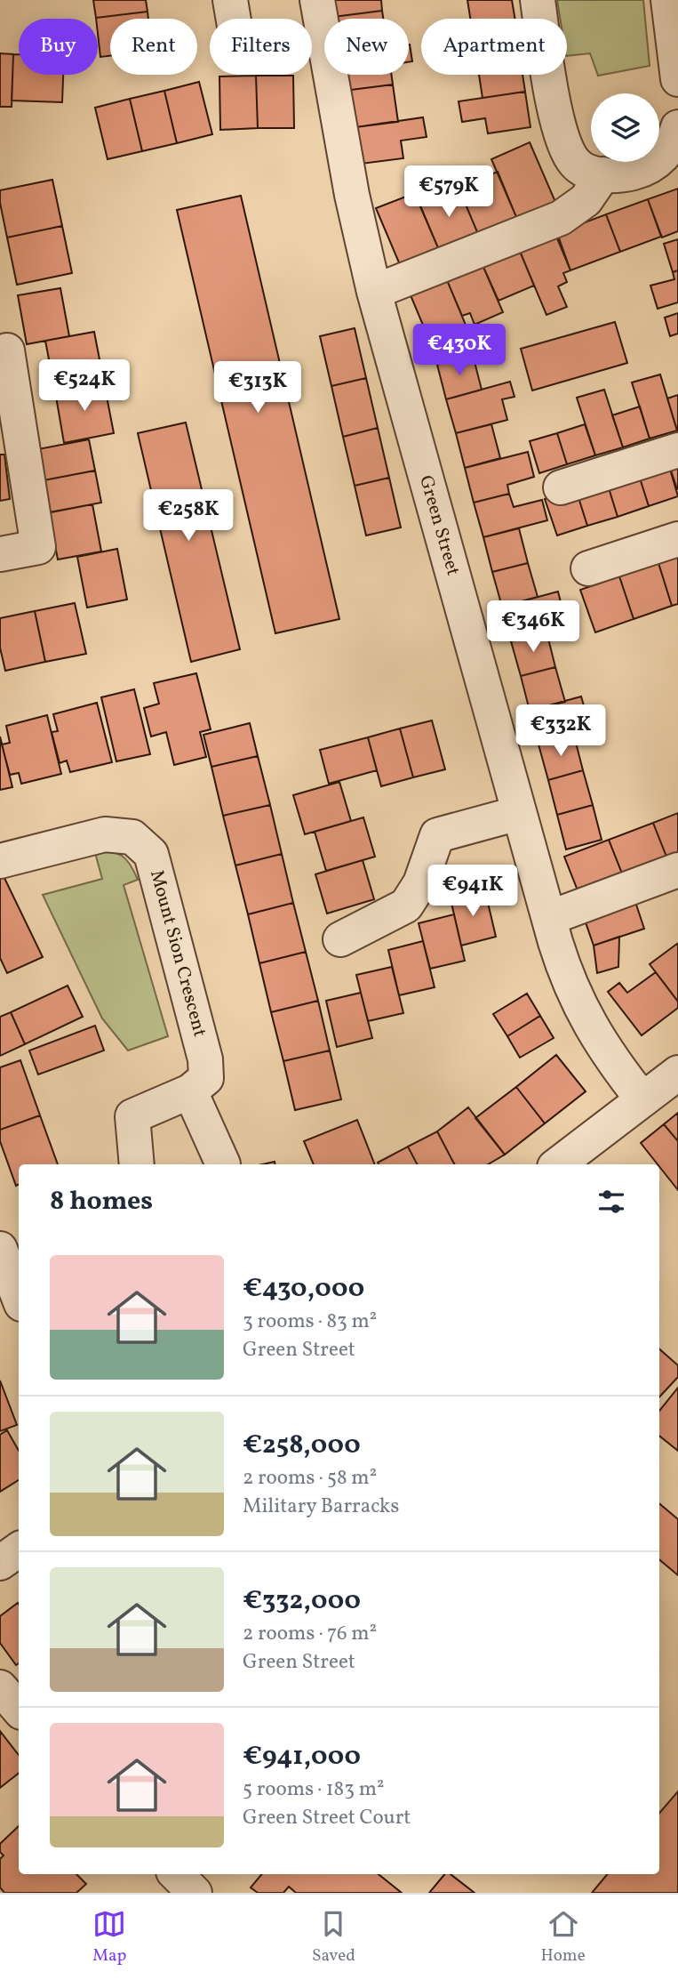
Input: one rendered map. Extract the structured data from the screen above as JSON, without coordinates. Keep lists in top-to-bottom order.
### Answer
{
  "streets": {
    "street": ["Green Street", "Mount Sion Crescent"]
  },
  "page": {
    "chip": [
      "Buy",
      "Rent",
      "Filters",
      "New",
      "Apartment"
    ],
    "price": [
      "€579K",
      "€430K",
      "€524K",
      "€313K",
      "€258K",
      "€346K",
      "€332K",
      "€941K"
    ],
    "heading": "8 homes",
    "list": [
      {
        "name": "€430,000",
        "note": "3 rooms · 83 m² · Green Street"
      },
      {
        "name": "€258,000",
        "note": "2 rooms · 58 m² · Military Barracks"
      },
      {
        "name": "€332,000",
        "note": "2 rooms · 76 m² · Green Street"
      },
      {
        "name": "€941,000",
        "note": "5 rooms · 183 m² · Green Street Court"
      }
    ],
    "tabs": ["Map", "Saved", "Home"]
  }
}
